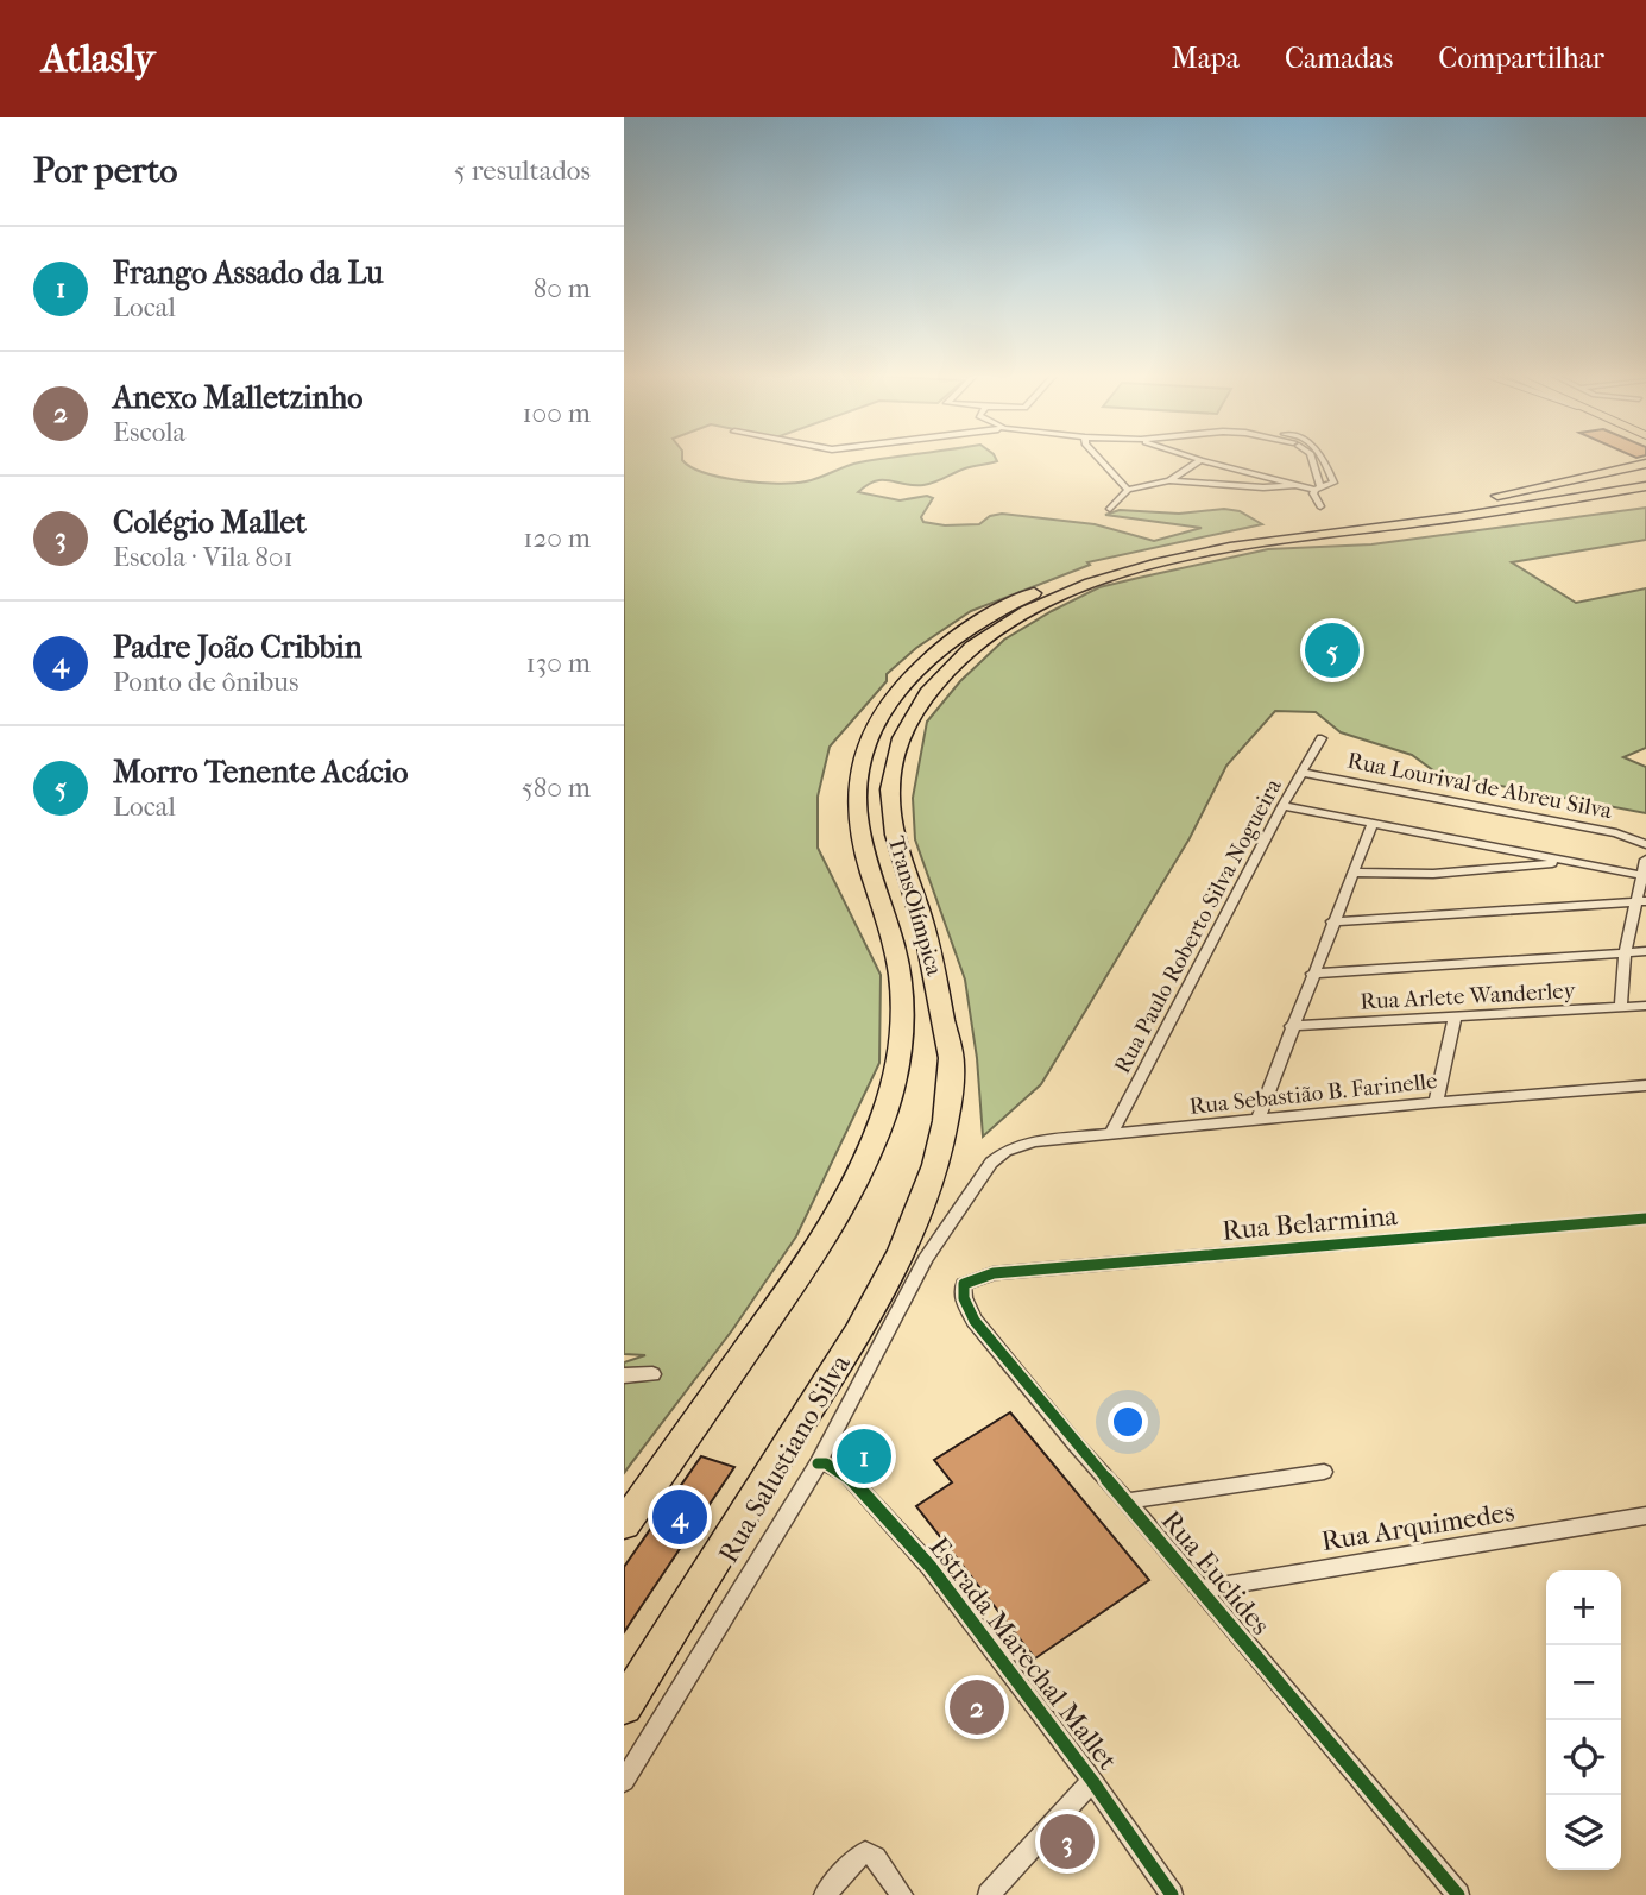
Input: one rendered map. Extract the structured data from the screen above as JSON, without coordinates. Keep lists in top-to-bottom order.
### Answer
{
  "streets": {
    "highway": ["TransOlímpica"],
    "street": [
      "Rua Lourival de Abreu Silva",
      "Rua Paulo Roberto Silva Nogueira",
      "Rua Arlete Wanderley",
      "Rua Sebastião B. Farinelle",
      "Rua Belarmina",
      "Rua Salustiano Silva",
      "Rua Arquimedes",
      "Rua Euclides",
      "Estrada Marechal Mallet"
    ]
  },
  "crossings": [
    ["Rua Lourival de Abreu Silva", "Rua Paulo Roberto Silva Nogueira"],
    ["Rua Paulo Roberto Silva Nogueira", "Rua Sebastião B. Farinelle"],
    ["Rua Sebastião B. Farinelle", "Rua Salustiano Silva"],
    ["Rua Belarmina", "Rua Euclides"],
    ["Rua Salustiano Silva", "Estrada Marechal Mallet"],
    ["Rua Arquimedes", "Rua Euclides"]
  ],
  "page": {
    "header": "Atlasly",
    "nav": ["Mapa", "Camadas", "Compartilhar"],
    "heading": ["Por perto", "5 resultados"],
    "list": [
      {
        "mark": "1",
        "name": "Frango Assado da Lu",
        "note": "Local",
        "value": "80 m"
      },
      {
        "mark": "2",
        "name": "Anexo Malletzinho",
        "note": "Escola",
        "value": "100 m"
      },
      {
        "mark": "3",
        "name": "Colégio Mallet",
        "note": "Escola · Vila 801",
        "value": "120 m"
      },
      {
        "mark": "4",
        "name": "Padre João Cribbin",
        "note": "Ponto de ônibus",
        "value": "130 m"
      },
      {
        "mark": "5",
        "name": "Morro Tenente Acácio",
        "note": "Local",
        "value": "580 m"
      }
    ],
    "pins": [
      "5",
      "1",
      "4",
      "2",
      "3"
    ],
    "map_buttons": ["+", "−"]
  }
}
